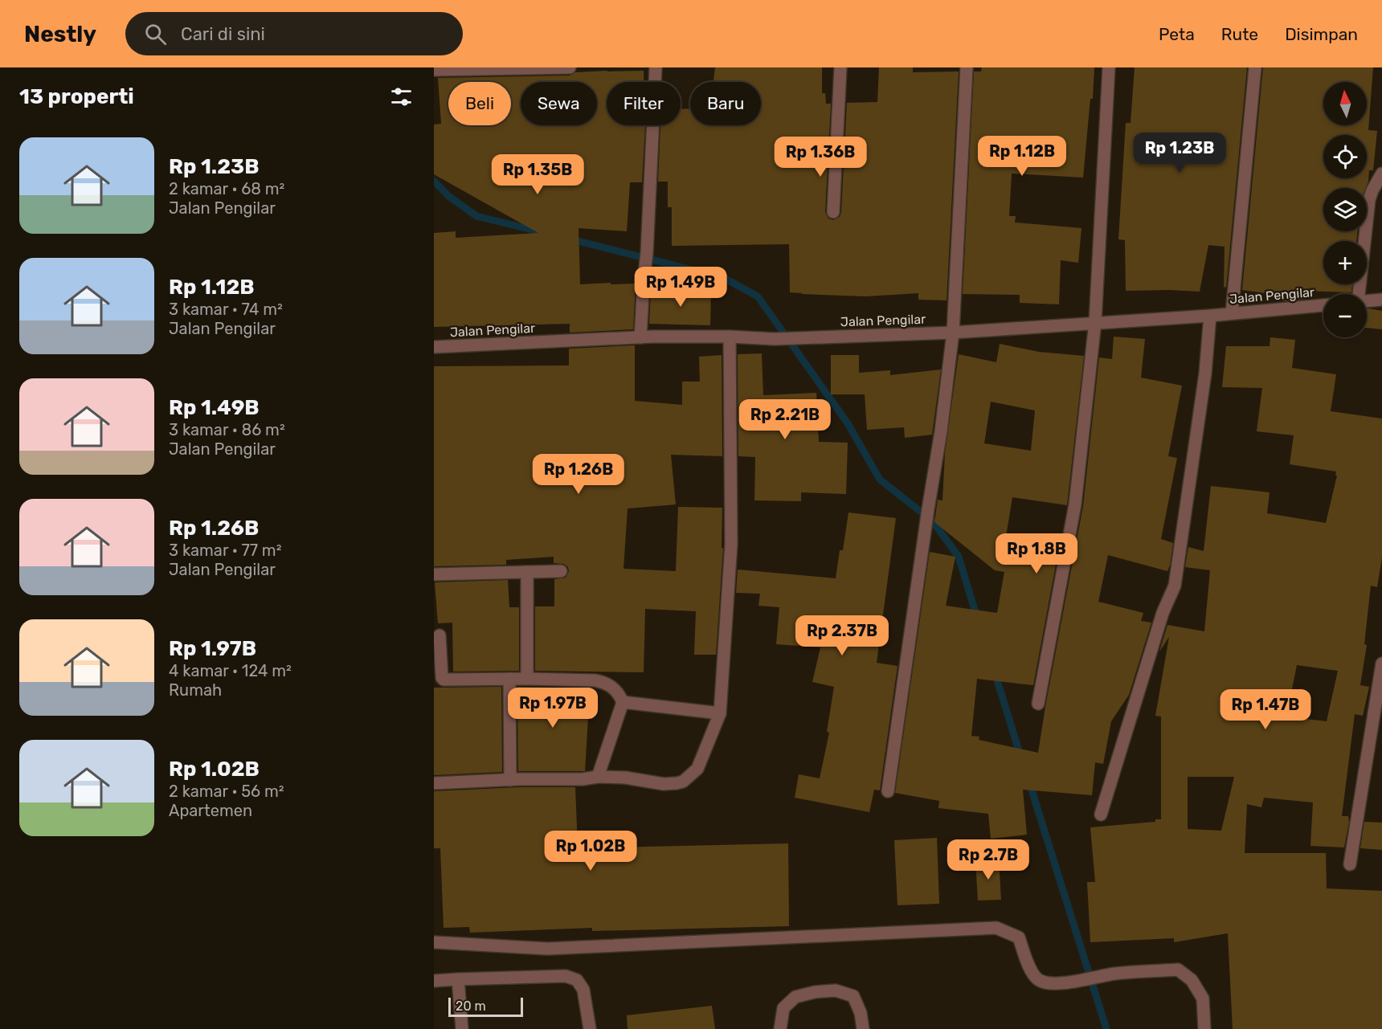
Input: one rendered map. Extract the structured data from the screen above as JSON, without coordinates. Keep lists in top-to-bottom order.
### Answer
{
  "streets": {
    "street": ["Jalan Pengilar"]
  },
  "scale_bar": "20 m",
  "north": "top",
  "page": {
    "header": "Nestly",
    "search": "Cari di sini",
    "nav": ["Peta", "Rute", "Disimpan"],
    "heading": "13 properti",
    "map_buttons": ["+", "−"],
    "chip": [
      "Beli",
      "Sewa",
      "Filter",
      "Baru"
    ],
    "list": [
      {
        "name": "Rp 1.23B",
        "note": "2 kamar · 68 m² · Jalan Pengilar"
      },
      {
        "name": "Rp 1.12B",
        "note": "3 kamar · 74 m² · Jalan Pengilar"
      },
      {
        "name": "Rp 1.49B",
        "note": "3 kamar · 86 m² · Jalan Pengilar"
      },
      {
        "name": "Rp 1.26B",
        "note": "3 kamar · 77 m² · Jalan Pengilar"
      },
      {
        "name": "Rp 1.97B",
        "note": "4 kamar · 124 m² · Rumah"
      },
      {
        "name": "Rp 1.02B",
        "note": "2 kamar · 56 m² · Apartemen"
      }
    ],
    "price": [
      "Rp 1.23B",
      "Rp 1.12B",
      "Rp 1.36B",
      "Rp 1.35B",
      "Rp 1.49B",
      "Rp 2.21B",
      "Rp 1.26B",
      "Rp 1.8B",
      "Rp 2.37B",
      "Rp 1.97B",
      "Rp 1.47B",
      "Rp 1.02B",
      "Rp 2.7B"
    ],
    "scale": "20 m"
  }
}
